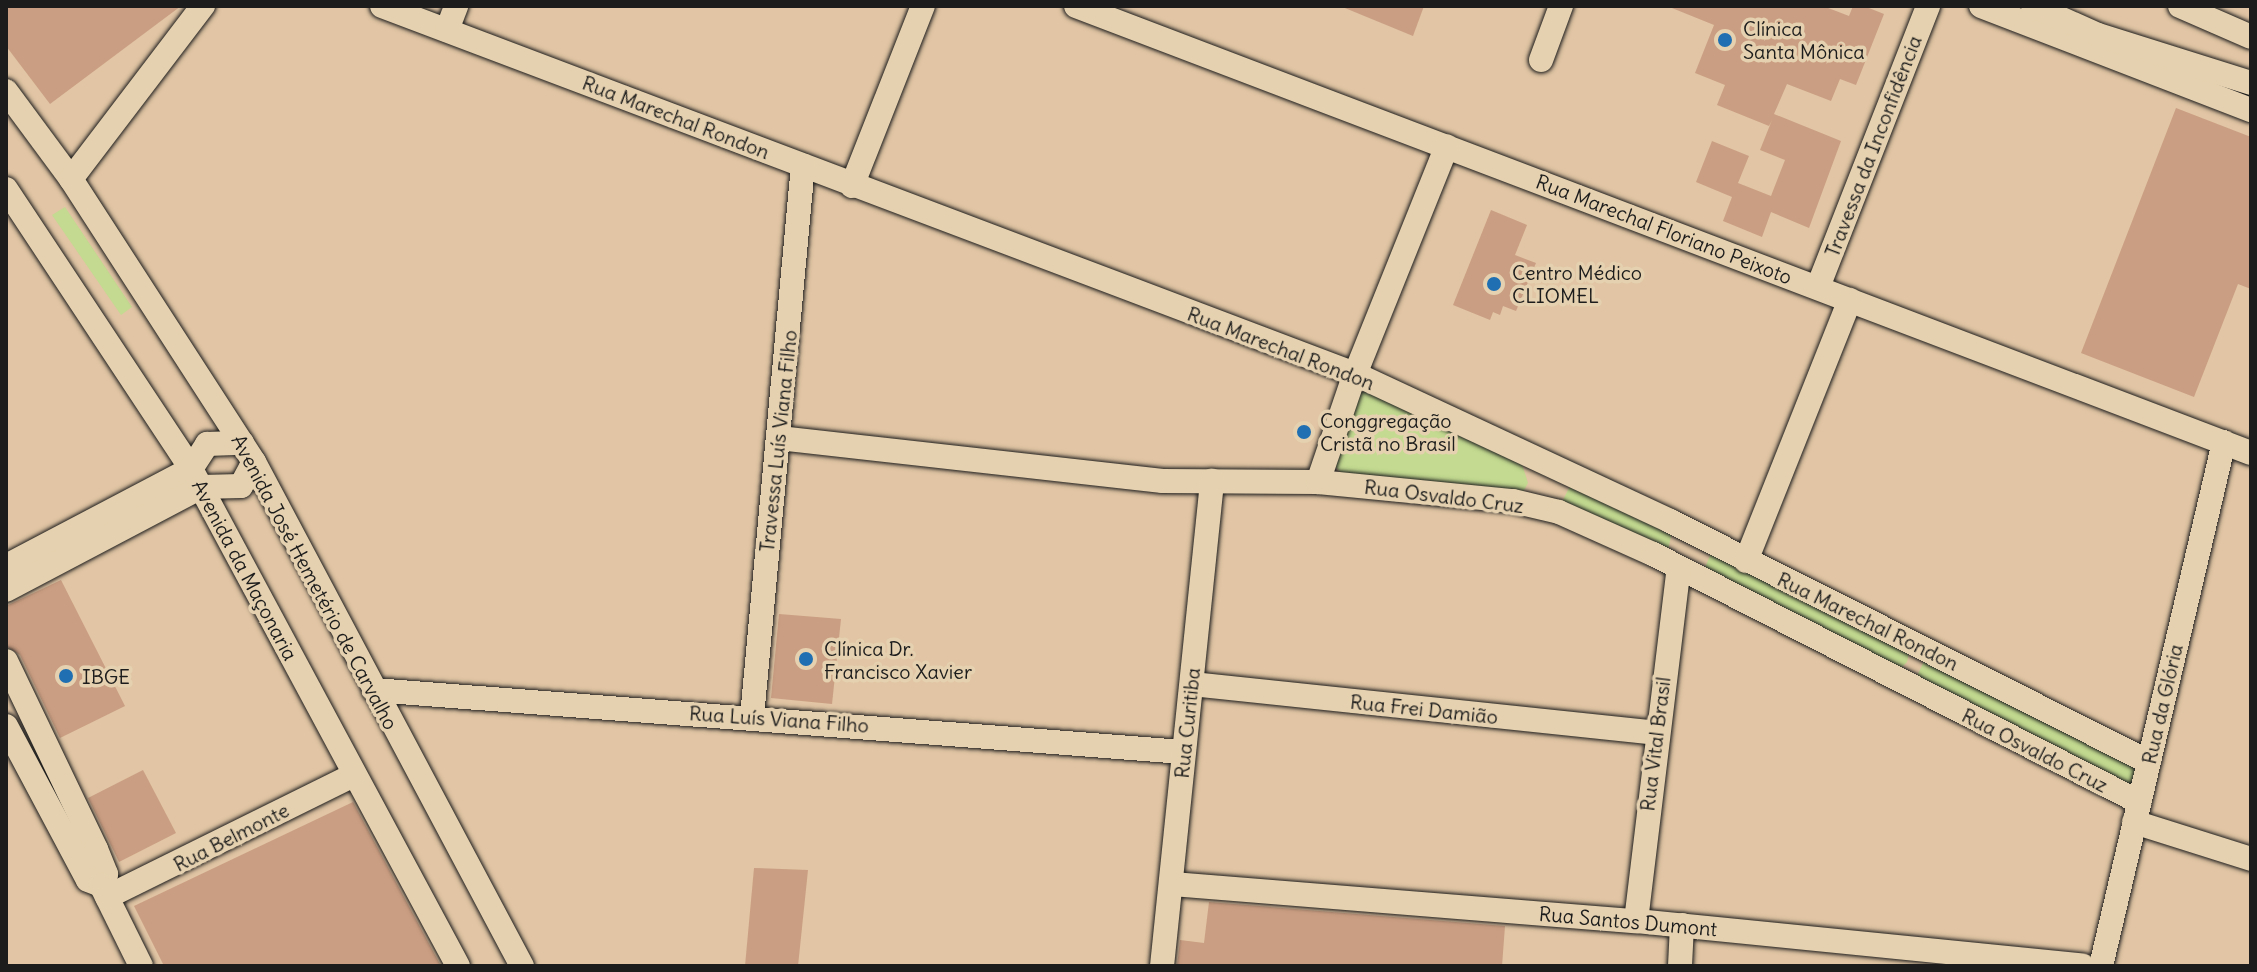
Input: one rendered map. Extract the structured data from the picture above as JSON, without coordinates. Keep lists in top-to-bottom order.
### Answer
{
  "streets": {
    "street": [
      "Rua Marechal Rondon",
      "Travessa da Inconfidência",
      "Rua Marechal Floriano Peixoto",
      "Travessa Luís Viana Filho",
      "Rua Osvaldo Cruz",
      "Avenida da Maçonaria",
      "Avenida José Hemetério de Carvalho",
      "Rua da Glória",
      "Rua Frei Damião",
      "Rua Luís Viana Filho",
      "Rua Curitiba",
      "Rua Vital Brasil",
      "Rua Belmonte",
      "Rua Santos Dumont"
    ]
  },
  "crossings": [
    ["Rua Marechal Rondon", "Travessa Luís Viana Filho"],
    ["Rua Marechal Rondon", "Rua da Glória"],
    ["Travessa da Inconfidência", "Rua Marechal Floriano Peixoto"],
    ["Rua Marechal Floriano Peixoto", "Rua da Glória"],
    ["Travessa Luís Viana Filho", "Rua Osvaldo Cruz"],
    ["Travessa Luís Viana Filho", "Rua Luís Viana Filho"],
    ["Rua Osvaldo Cruz", "Rua da Glória"],
    ["Rua Osvaldo Cruz", "Rua Curitiba"],
    ["Rua Osvaldo Cruz", "Rua Vital Brasil"],
    ["Avenida da Maçonaria", "Rua Belmonte"],
    ["Avenida José Hemetério de Carvalho", "Rua Luís Viana Filho"],
    ["Rua Frei Damião", "Rua Curitiba"],
    ["Rua Frei Damião", "Rua Vital Brasil"],
    ["Rua Luís Viana Filho", "Rua Curitiba"],
    ["Rua Curitiba", "Rua Santos Dumont"],
    ["Rua Vital Brasil", "Rua Santos Dumont"]
  ],
  "places": [
    "Clínica Santa Mônica",
    "Centro Médico CLIOMEL",
    "Conggregação Cristã no Brasil",
    "Clínica Dr. Francisco Xavier",
    "IBGE"
  ]
}
